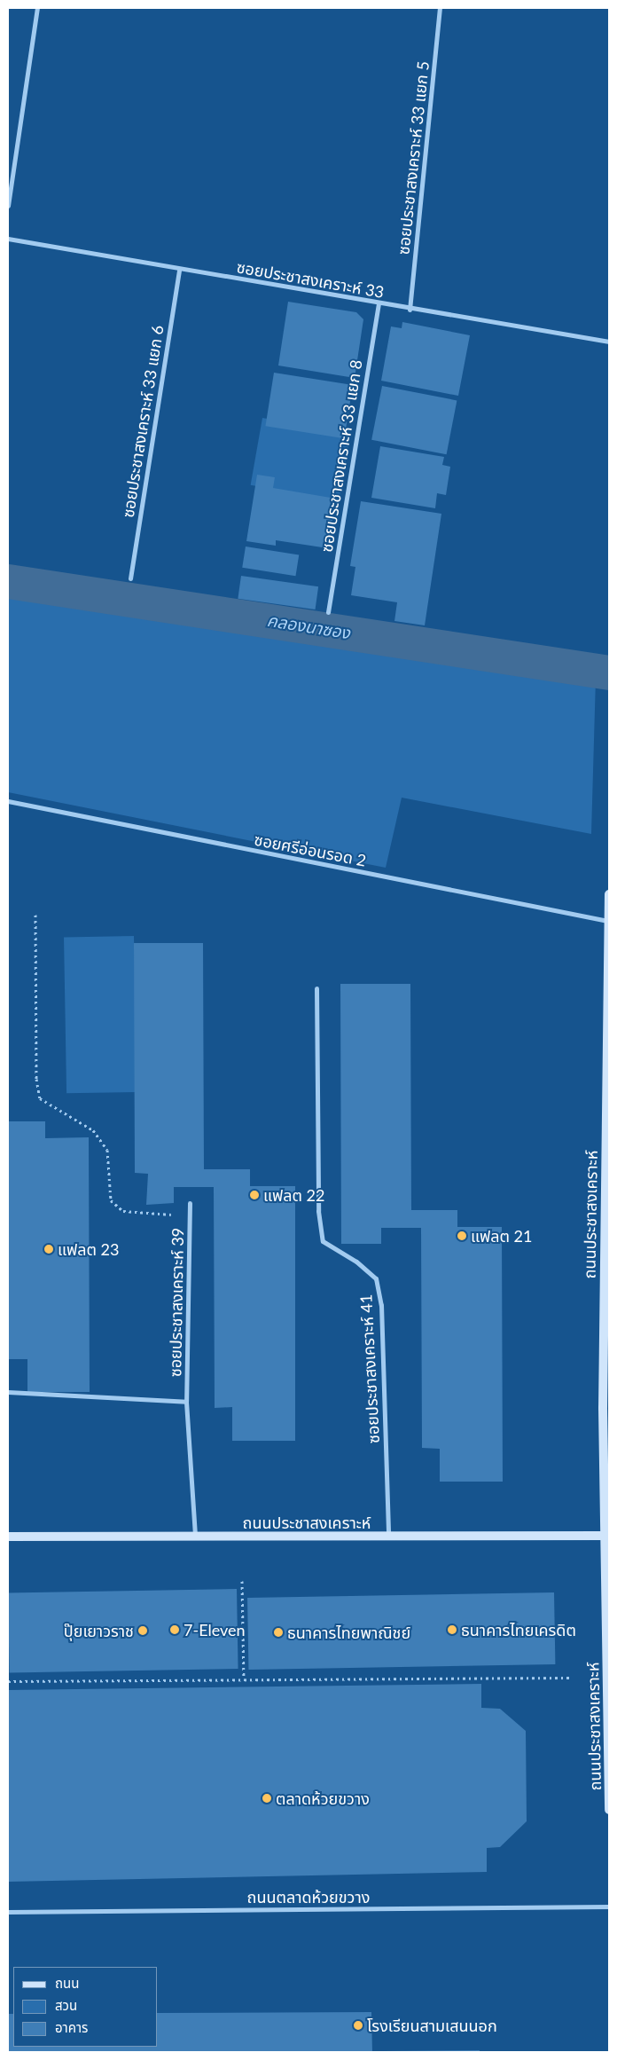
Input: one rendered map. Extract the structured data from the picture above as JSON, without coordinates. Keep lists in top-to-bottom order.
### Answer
{
  "streets": {
    "main road": ["ถนนประชาสงเคราะห์"],
    "street": [
      "ซอยประชาสงเคราะห์ 33 แยก 5",
      "ซอยประชาสงเคราะห์ 33",
      "ซอยประชาสงเคราะห์ 33 แยก 6",
      "ซอยประชาสงเคราะห์ 33 แยก 8",
      "ซอยศรีอ่อนรอด 2",
      "ซอยประชาสงเคราะห์ 39",
      "ซอยประชาสงเคราะห์ 41",
      "ถนนตลาดห้วยขวาง"
    ]
  },
  "crossings": [
    ["ซอยประชาสงเคราะห์ 33 แยก 5", "ซอยประชาสงเคราะห์ 33"],
    ["ซอยประชาสงเคราะห์ 33", "ซอยประชาสงเคราะห์ 33 แยก 6"],
    ["ซอยประชาสงเคราะห์ 33", "ซอยประชาสงเคราะห์ 33 แยก 8"],
    ["ซอยศรีอ่อนรอด 2", "ถนนประชาสงเคราะห์"],
    ["ถนนประชาสงเคราะห์", "ซอยประชาสงเคราะห์ 39"],
    ["ถนนประชาสงเคราะห์", "ซอยประชาสงเคราะห์ 41"]
  ],
  "water": ["คลองนาซอง"],
  "places": [
    "แฟลต 22",
    "แฟลต 21",
    "แฟลต 23",
    "7-Eleven",
    "ธนาคารไทยเครดิต",
    "ปุ๊ยเยาวราช",
    "ธนาคารไทยพาณิชย์",
    "ตลาดห้วยขวาง",
    "โรงเรียนสามเสนนอก"
  ],
  "legend": ["ถนน", "สวน", "อาคาร"]
}
